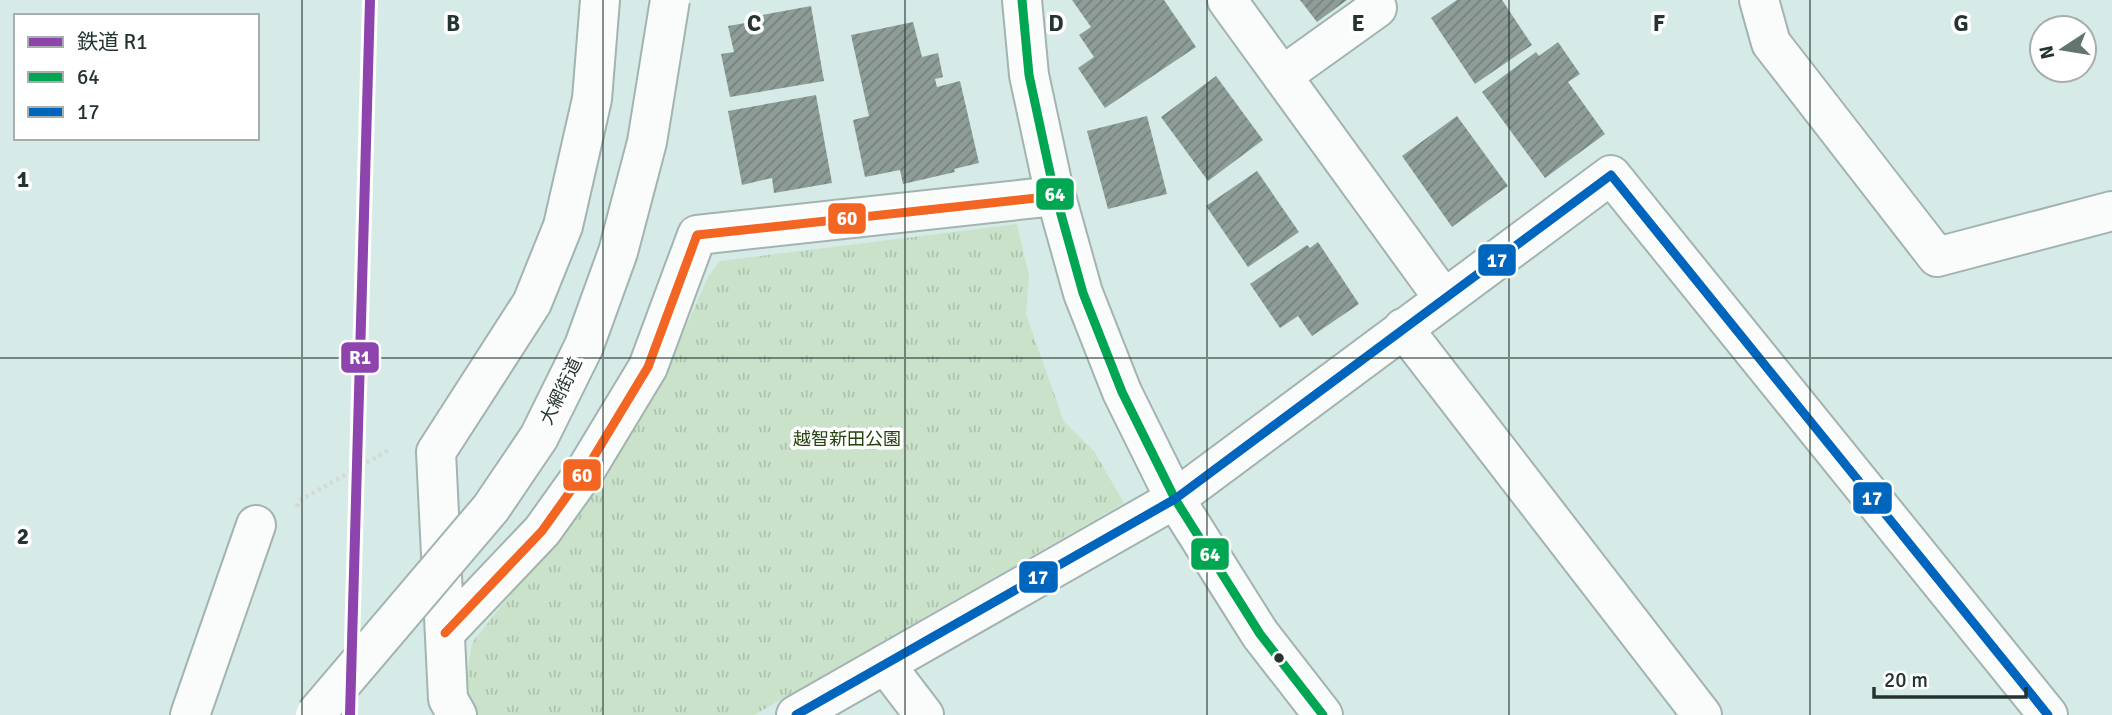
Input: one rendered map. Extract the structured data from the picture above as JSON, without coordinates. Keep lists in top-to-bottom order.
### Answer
{
  "streets": {
    "street": ["大網街道"]
  },
  "parks": ["越智新田公園"],
  "lines": [
    "rail line R1",
    "transit line 64",
    "transit line 17",
    "transit line 60"
  ],
  "legend": ["鉄道 R1", "64", "17"],
  "scale_bar": "20 m",
  "north": "left",
  "grid": {
    "columns": [
      "B",
      "C",
      "D",
      "E",
      "F",
      "G"
    ],
    "rows": ["1", "2"]
  }
}
